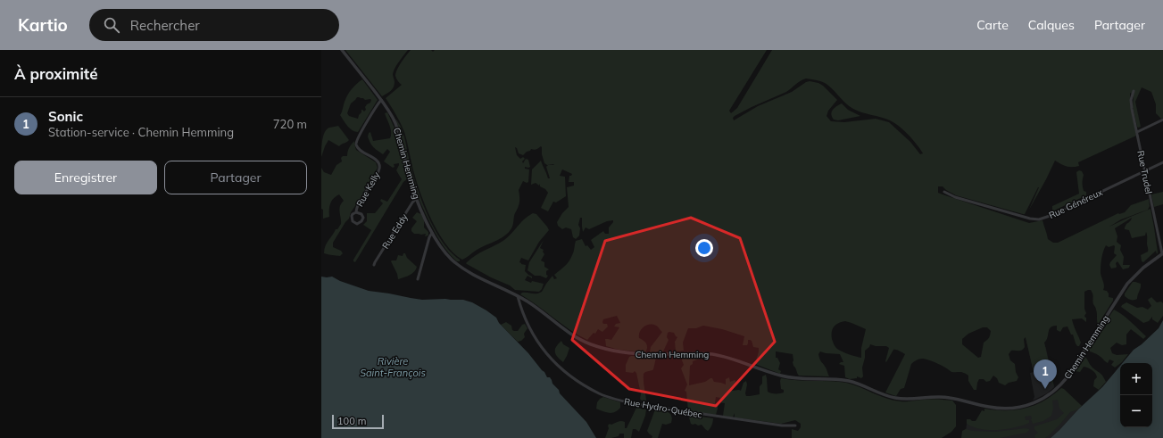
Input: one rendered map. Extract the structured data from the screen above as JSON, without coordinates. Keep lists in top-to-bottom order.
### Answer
{
  "streets": {
    "street": [
      "Chemin Hemming",
      "Rue Trudel",
      "Rue Kelly",
      "Rue Généreux",
      "Rue Eddy",
      "Rue Hydro-Québec"
    ]
  },
  "crossings": [
    ["Chemin Hemming", "Rue Trudel"],
    ["Chemin Hemming", "Rue Kelly"],
    ["Chemin Hemming", "Rue Eddy"],
    ["Chemin Hemming", "Rue Hydro-Québec"],
    ["Rue Trudel", "Rue Généreux"]
  ],
  "water": ["Rivière Saint-François"],
  "scale_bar": "100 m",
  "page": {
    "header": "Kartio",
    "search": "Rechercher",
    "nav": ["Carte", "Calques", "Partager"],
    "heading": "À proximité",
    "list": [
      {
        "mark": "1",
        "name": "Sonic",
        "note": "Station-service · Chemin Hemming",
        "value": "720 m"
      }
    ],
    "buttons": ["Enregistrer", "Partager"],
    "pins": "1",
    "map_buttons": ["+", "−"],
    "scale": "100 m"
  }
}
